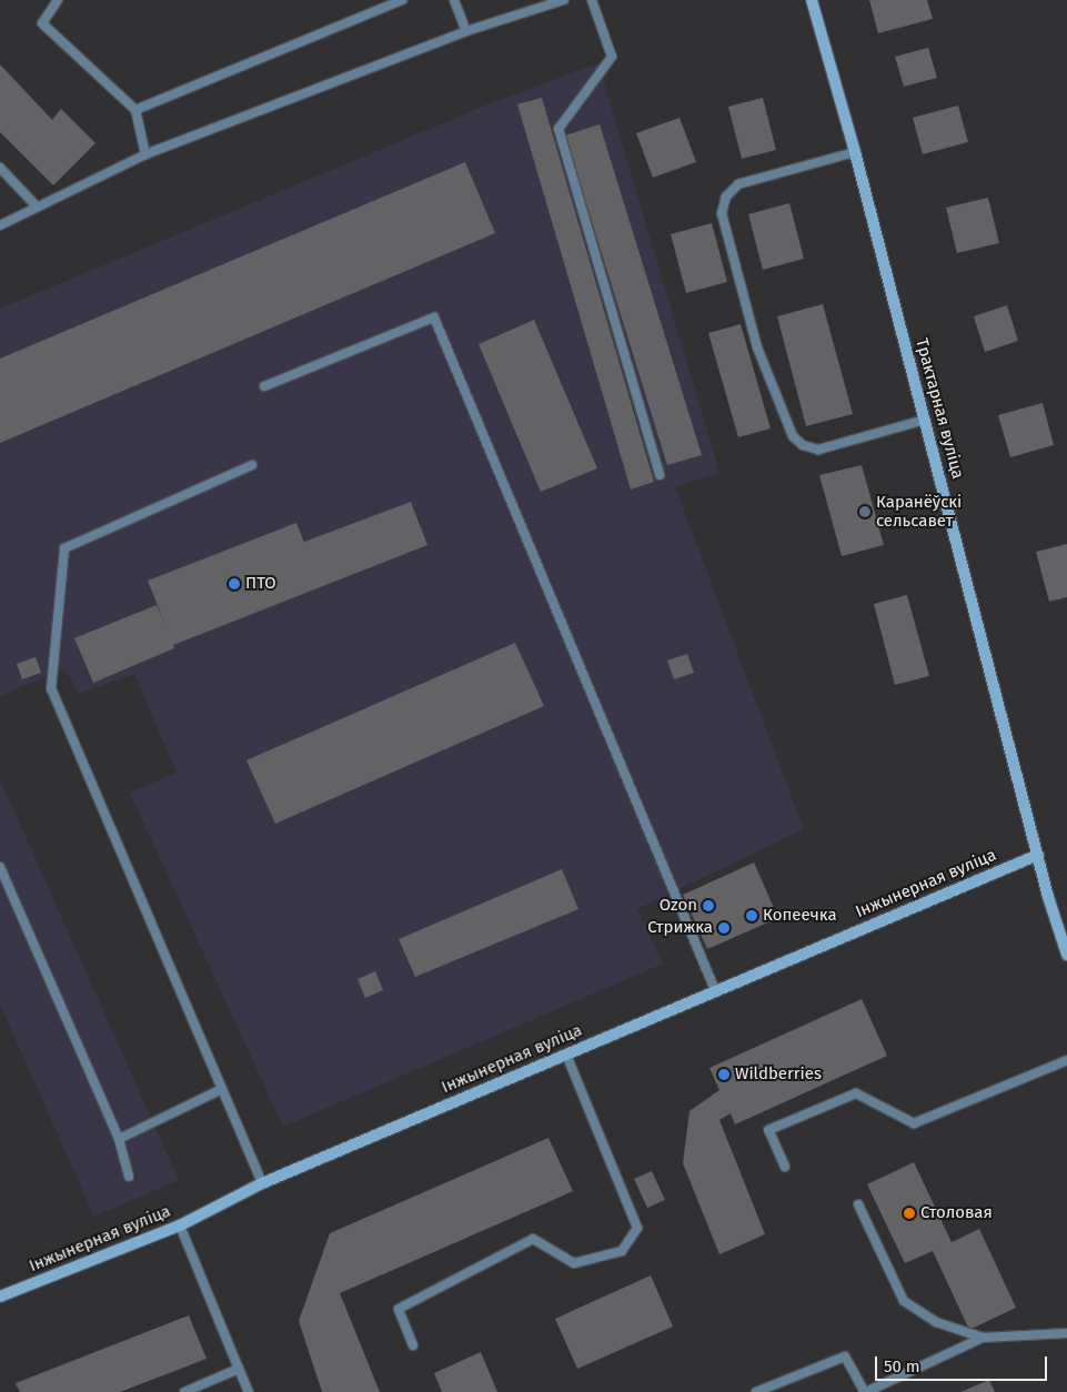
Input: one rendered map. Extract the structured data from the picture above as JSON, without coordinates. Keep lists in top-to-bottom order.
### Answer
{
  "streets": {
    "street": ["Трактарная вуліца", "Інжынерная вуліца"]
  },
  "crossings": [
    ["Трактарная вуліца", "Інжынерная вуліца"]
  ],
  "places": [
    "Каранёўскі сельсавет",
    "ПТО",
    "Ozon",
    "Копеечка",
    "Стрижка",
    "Wildberries",
    "Столовая"
  ],
  "scale_bar": "50 m"
}
